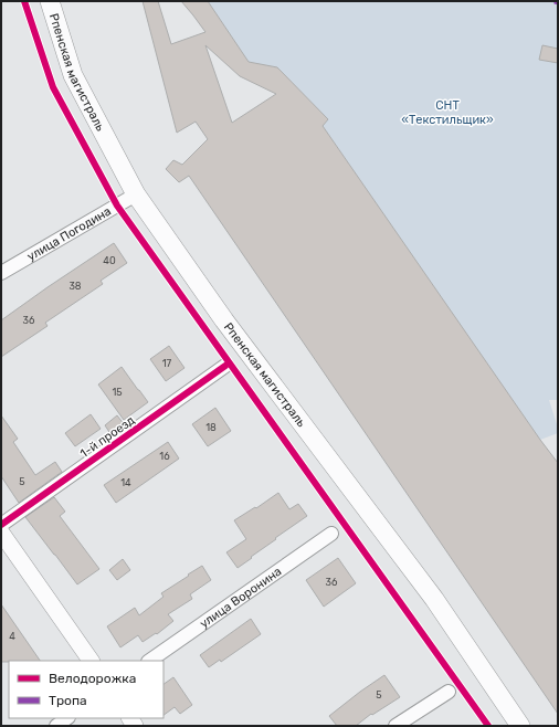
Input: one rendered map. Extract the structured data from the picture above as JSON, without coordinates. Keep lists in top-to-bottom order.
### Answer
{
  "streets": {
    "main road": ["Рпенская магистраль"],
    "street": ["улица Погодина", "1-й проезд", "улица Воронина"]
  },
  "crossings": [
    ["Рпенская магистраль", "улица Погодина"]
  ],
  "parks": ["СНТ «Текстильщик»"],
  "house_numbers": [
    "40",
    "38",
    "36",
    "17",
    "15",
    "18",
    "16",
    "5",
    "14",
    "36",
    "4",
    "5"
  ],
  "legend": ["Велодорожка", "Тропа"]
}
